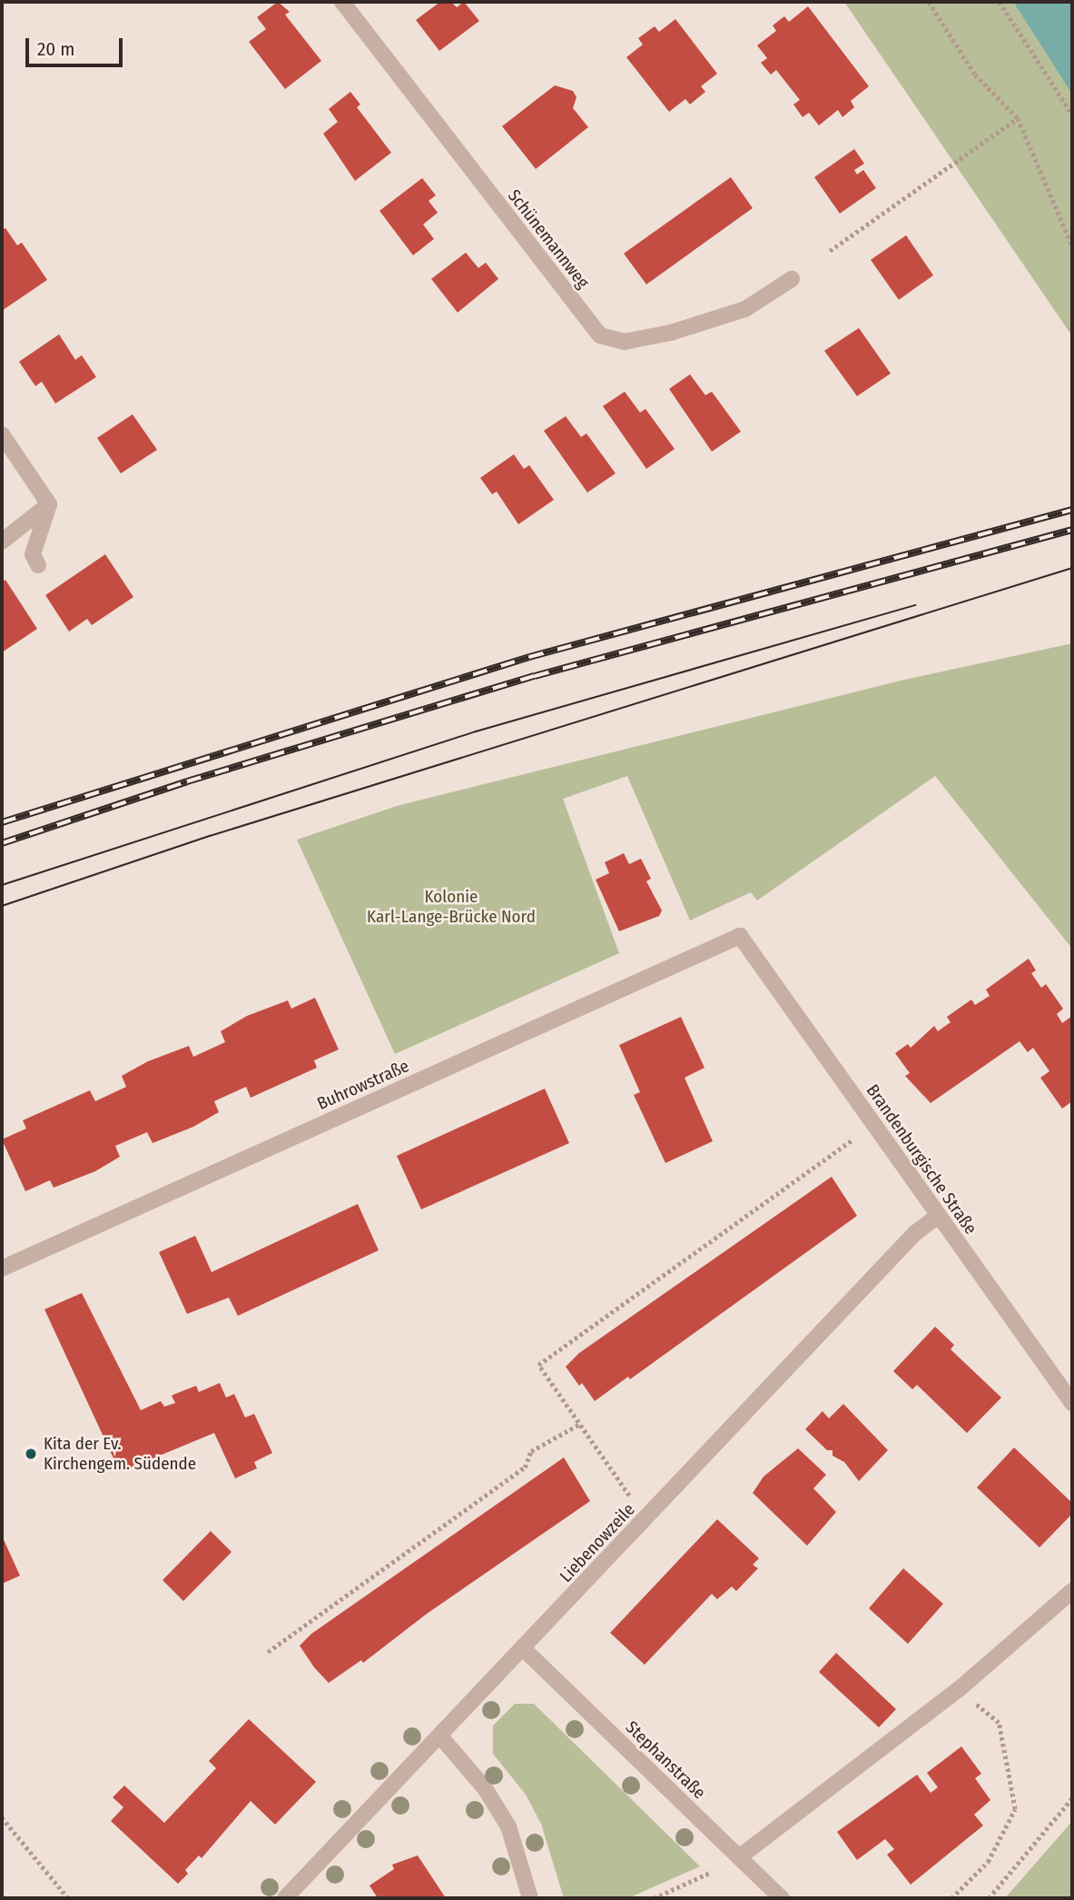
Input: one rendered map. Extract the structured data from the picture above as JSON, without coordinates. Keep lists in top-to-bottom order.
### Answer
{
  "streets": {
    "street": [
      "Schünemannweg",
      "Buhrowstraße",
      "Brandenburgische Straße",
      "Liebenowzeile",
      "Stephanstraße"
    ]
  },
  "crossings": [
    ["Buhrowstraße", "Brandenburgische Straße"],
    ["Brandenburgische Straße", "Liebenowzeile"],
    ["Liebenowzeile", "Stephanstraße"]
  ],
  "parks": ["Kolonie Karl-Lange-Brücke Nord"],
  "places": ["Kita der Ev. Kirchengem. Südende"],
  "scale_bar": "20 m"
}
